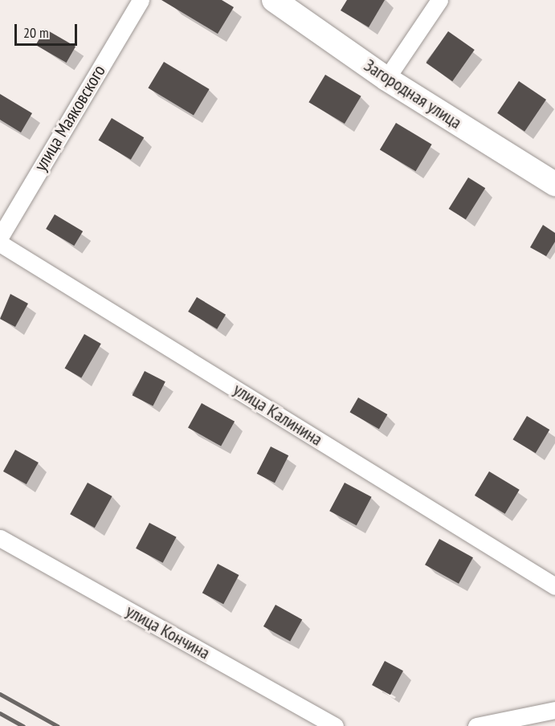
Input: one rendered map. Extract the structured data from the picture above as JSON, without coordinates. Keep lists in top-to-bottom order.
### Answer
{
  "streets": {
    "street": [
      "Загородная улица",
      "улица Маяковского",
      "улица Калинина",
      "улица Кончина"
    ]
  },
  "scale_bar": "20 m"
}
